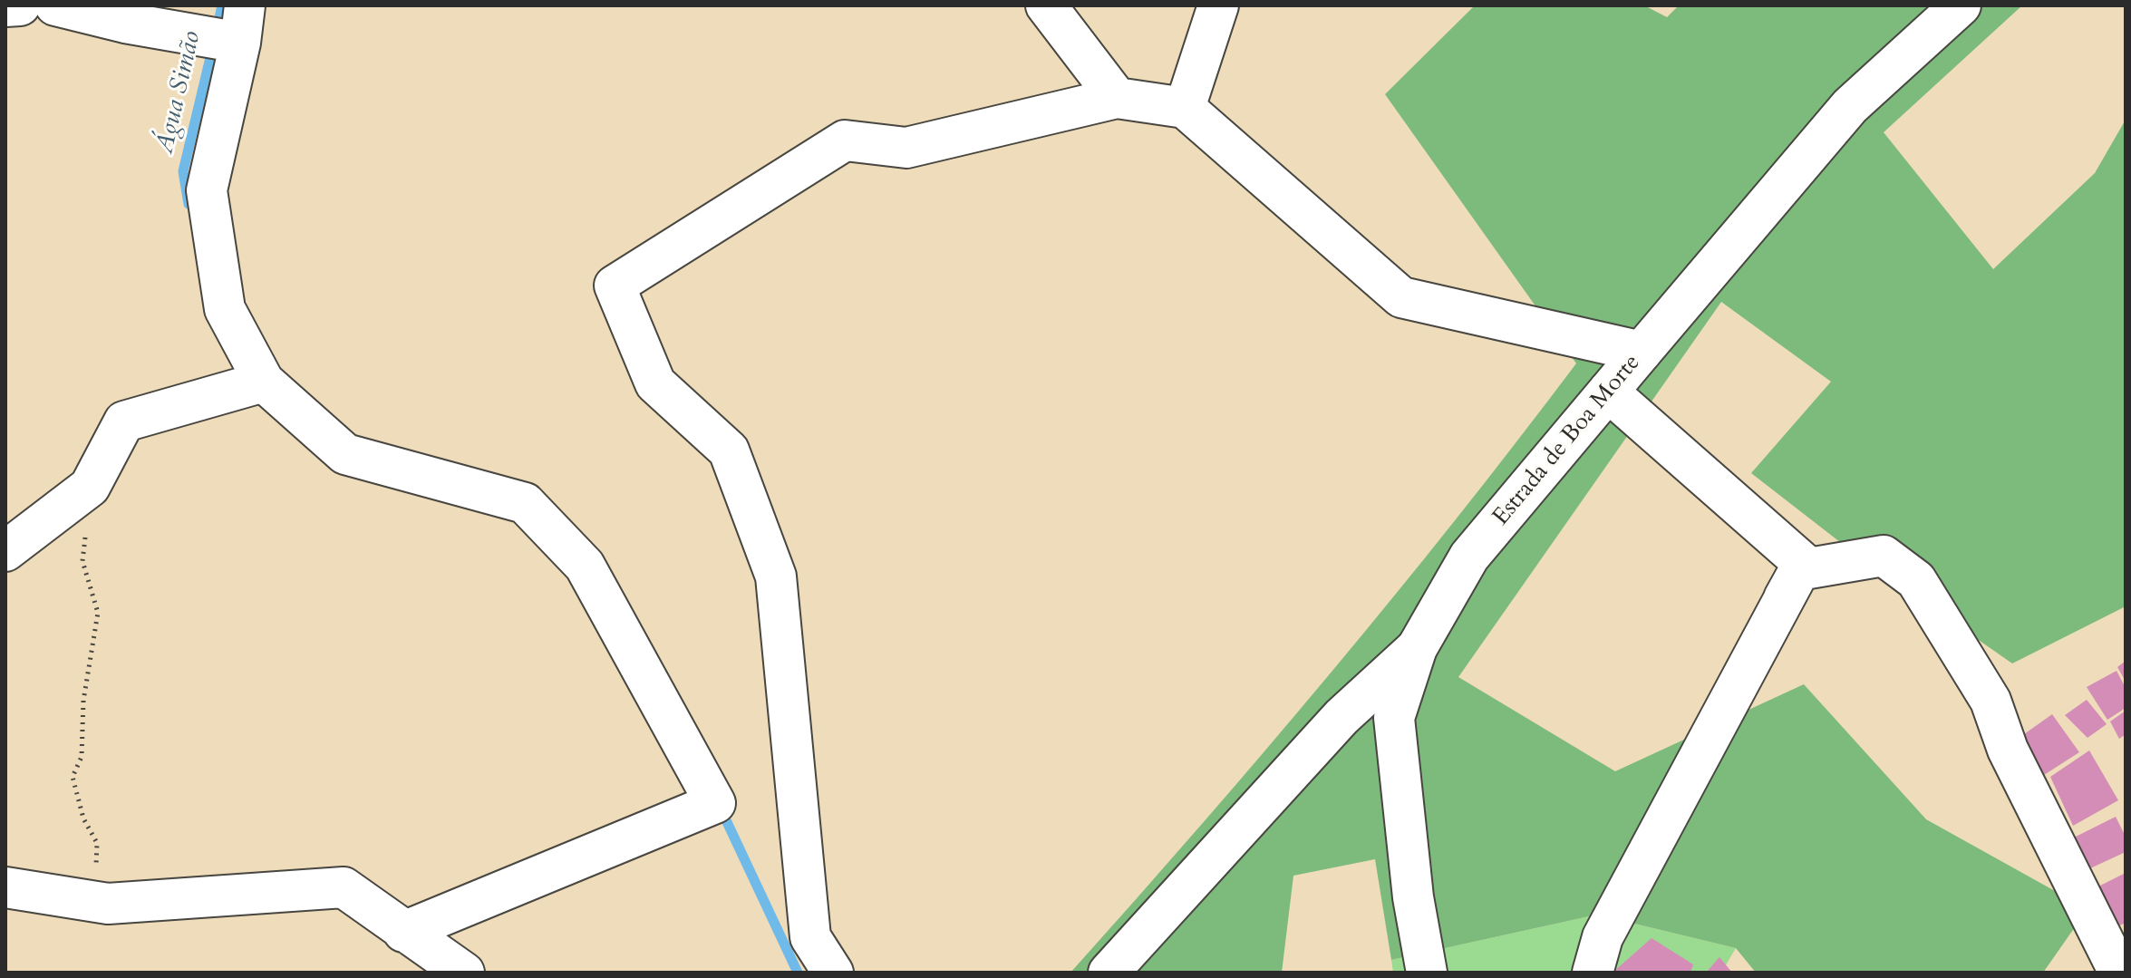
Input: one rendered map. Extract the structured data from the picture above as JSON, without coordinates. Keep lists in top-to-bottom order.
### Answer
{
  "streets": {
    "street": ["Estrada de Boa Morte"]
  },
  "water": ["Água Simão"]
}
